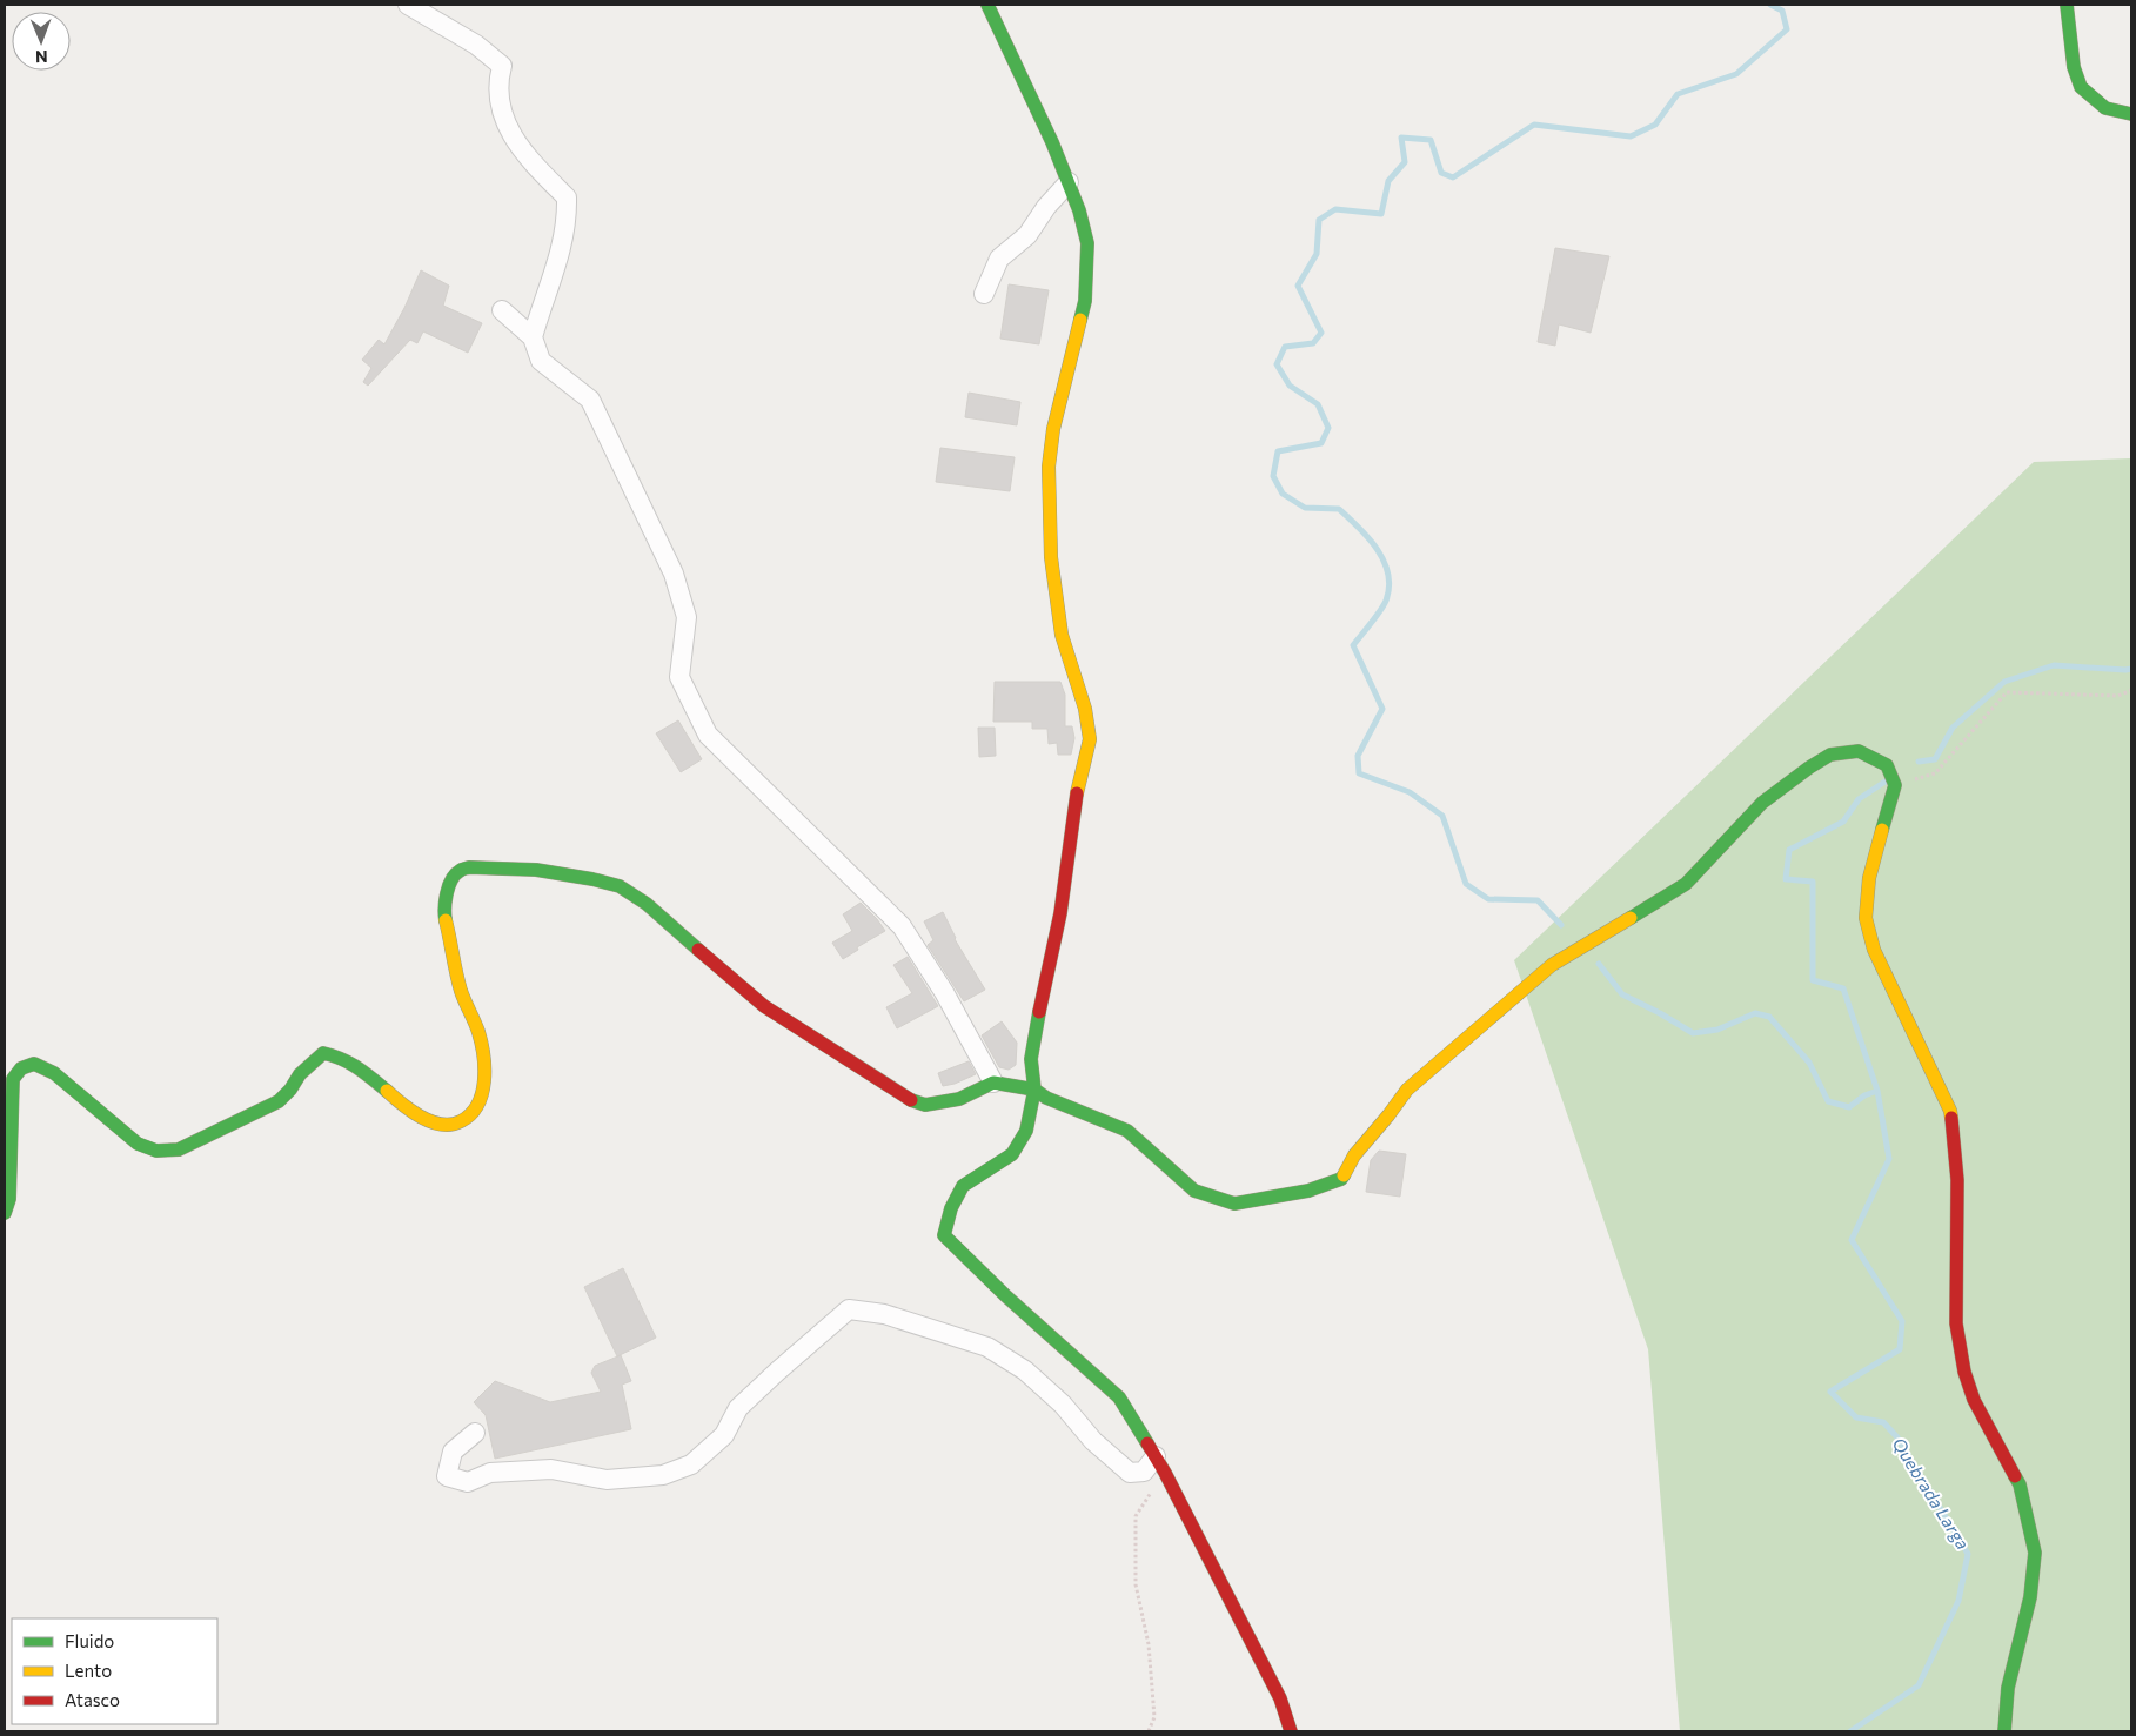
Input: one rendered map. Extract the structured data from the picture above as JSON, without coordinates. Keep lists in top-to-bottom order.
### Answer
{
  "water": ["Quebrada Larga"],
  "legend": ["Fluido", "Lento", "Atasco"],
  "north": "bottom"
}
